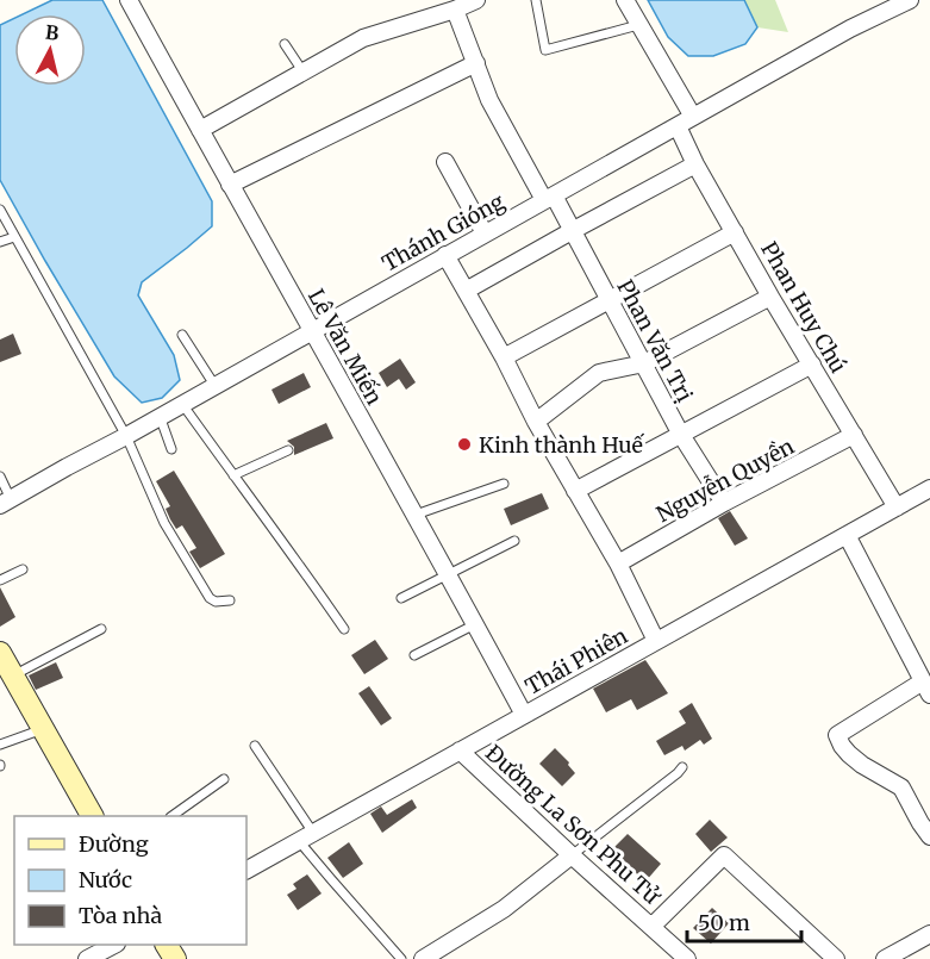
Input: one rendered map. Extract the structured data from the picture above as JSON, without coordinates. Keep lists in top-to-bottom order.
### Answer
{
  "streets": {
    "street": [
      "Thánh Gióng",
      "Phan Huy Chú",
      "Phan Văn Trị",
      "Lê Văn Miến",
      "Nguyễn Quyền",
      "Thái Phiên",
      "Đường La Sơn Phu Tử"
    ]
  },
  "crossings": [
    ["Thánh Gióng", "Phan Huy Chú"],
    ["Thánh Gióng", "Phan Văn Trị"],
    ["Thánh Gióng", "Lê Văn Miến"],
    ["Phan Huy Chú", "Nguyễn Quyền"],
    ["Phan Huy Chú", "Thái Phiên"],
    ["Phan Văn Trị", "Nguyễn Quyền"],
    ["Lê Văn Miến", "Thái Phiên"],
    ["Thái Phiên", "Đường La Sơn Phu Tử"]
  ],
  "places": ["Kinh thành Huế"],
  "legend": ["Đường", "Nước", "Tòa nhà"],
  "scale_bar": "50 m",
  "north": "top"
}
